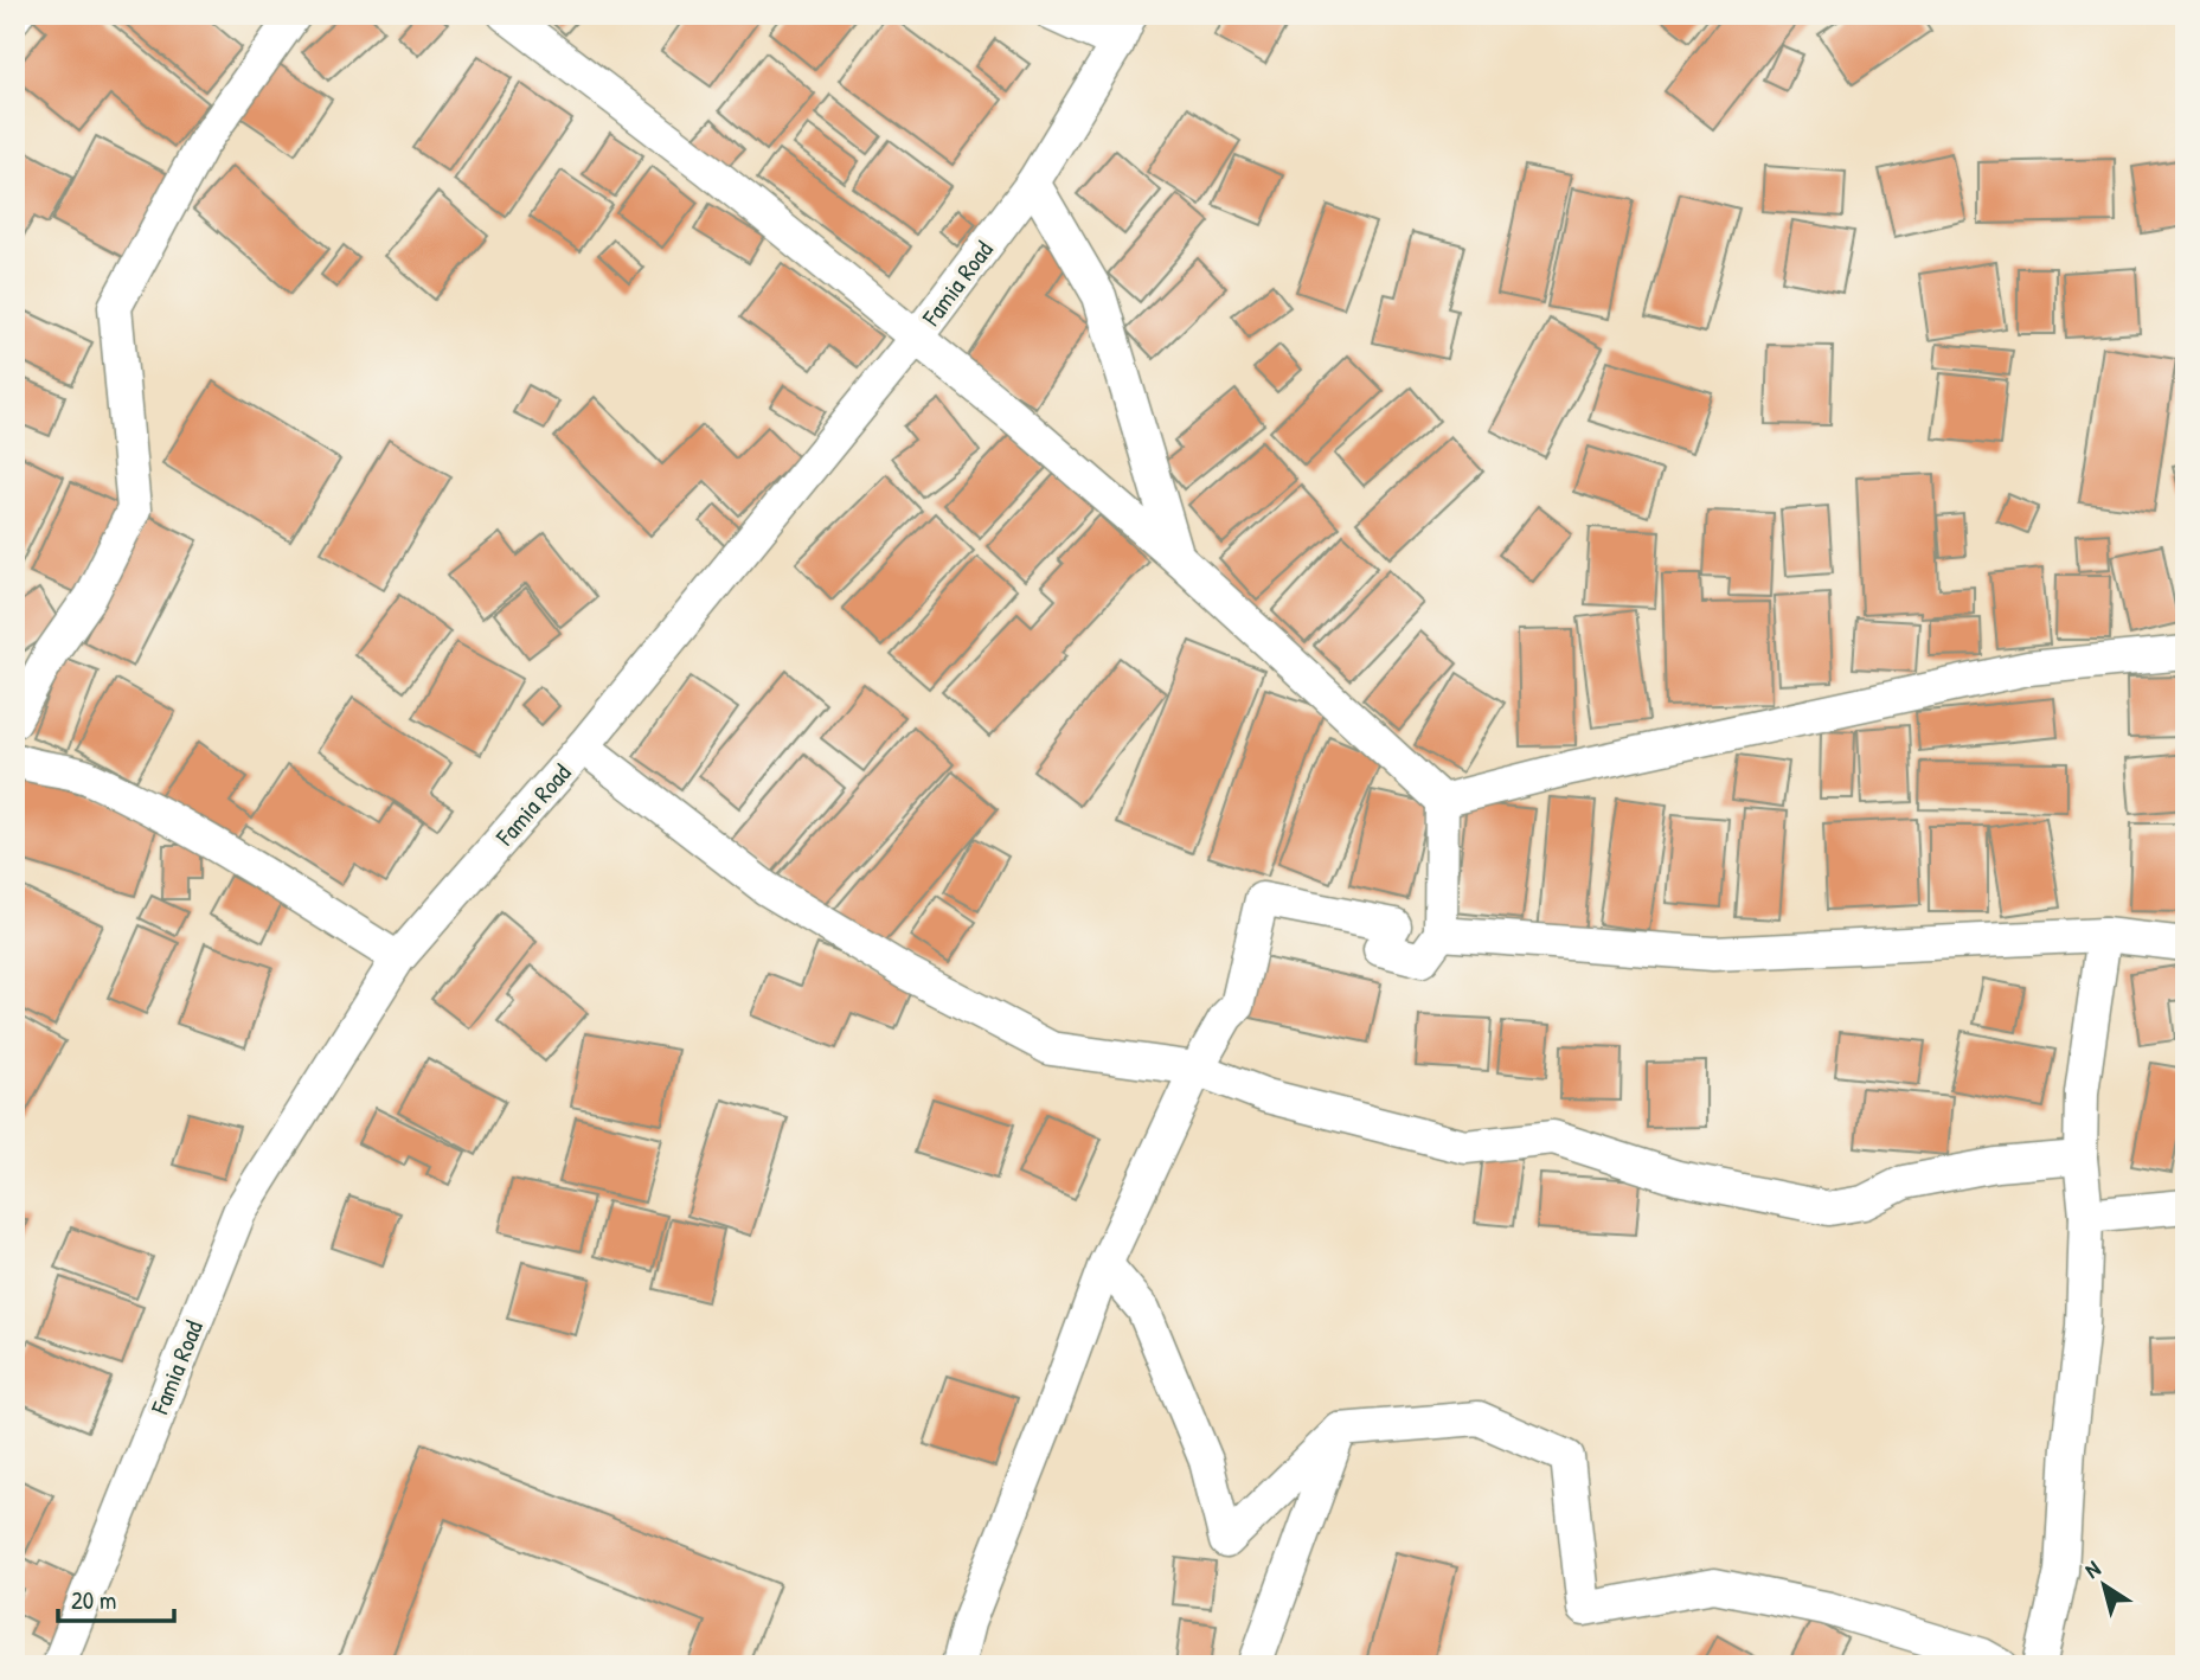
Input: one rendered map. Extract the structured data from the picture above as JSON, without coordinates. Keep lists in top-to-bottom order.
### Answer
{
  "streets": {
    "street": ["Famia Road"]
  },
  "scale_bar": "20 m",
  "north": "top left"
}
